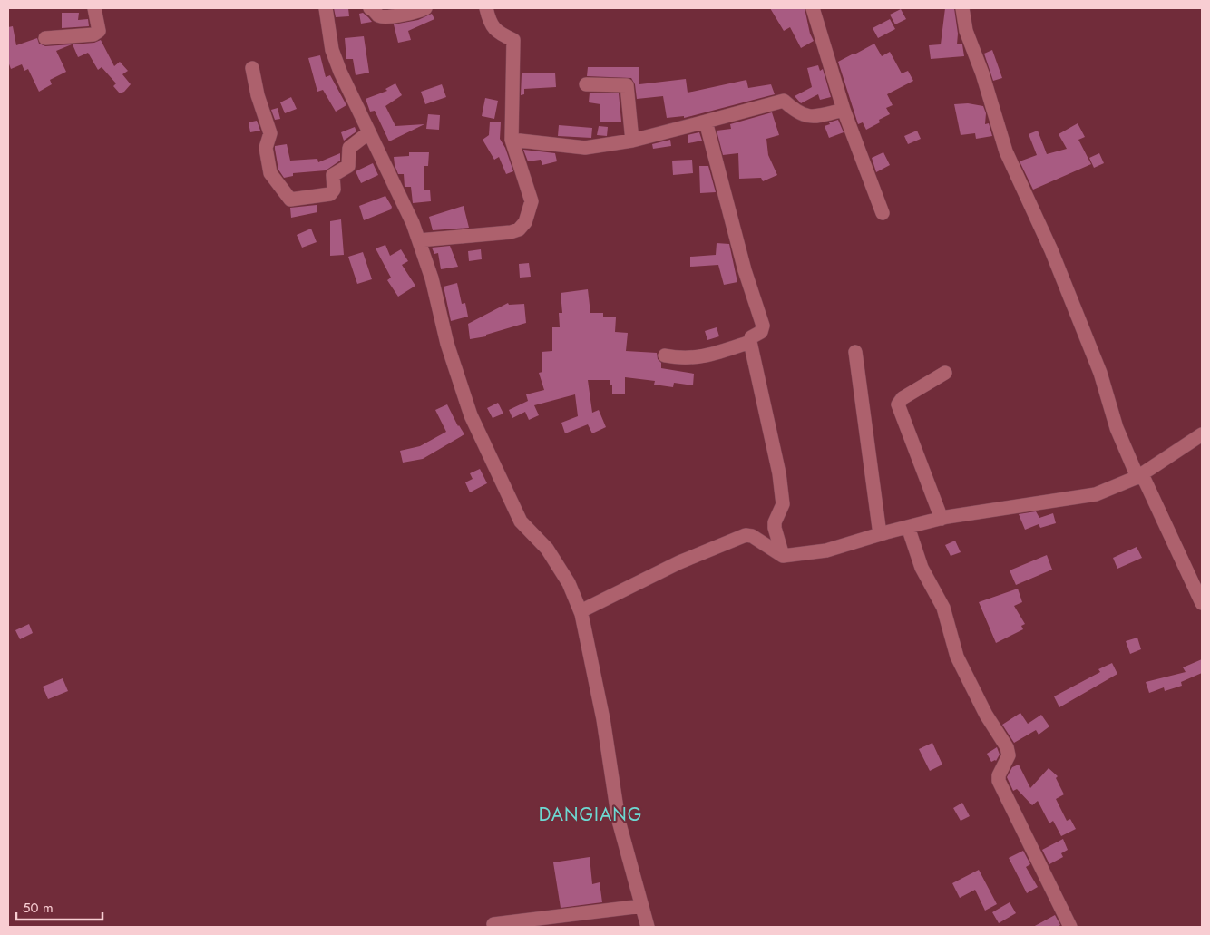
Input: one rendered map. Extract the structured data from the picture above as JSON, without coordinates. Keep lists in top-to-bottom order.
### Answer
{
  "districts": ["DANGIANG"],
  "scale_bar": "50 m"
}
